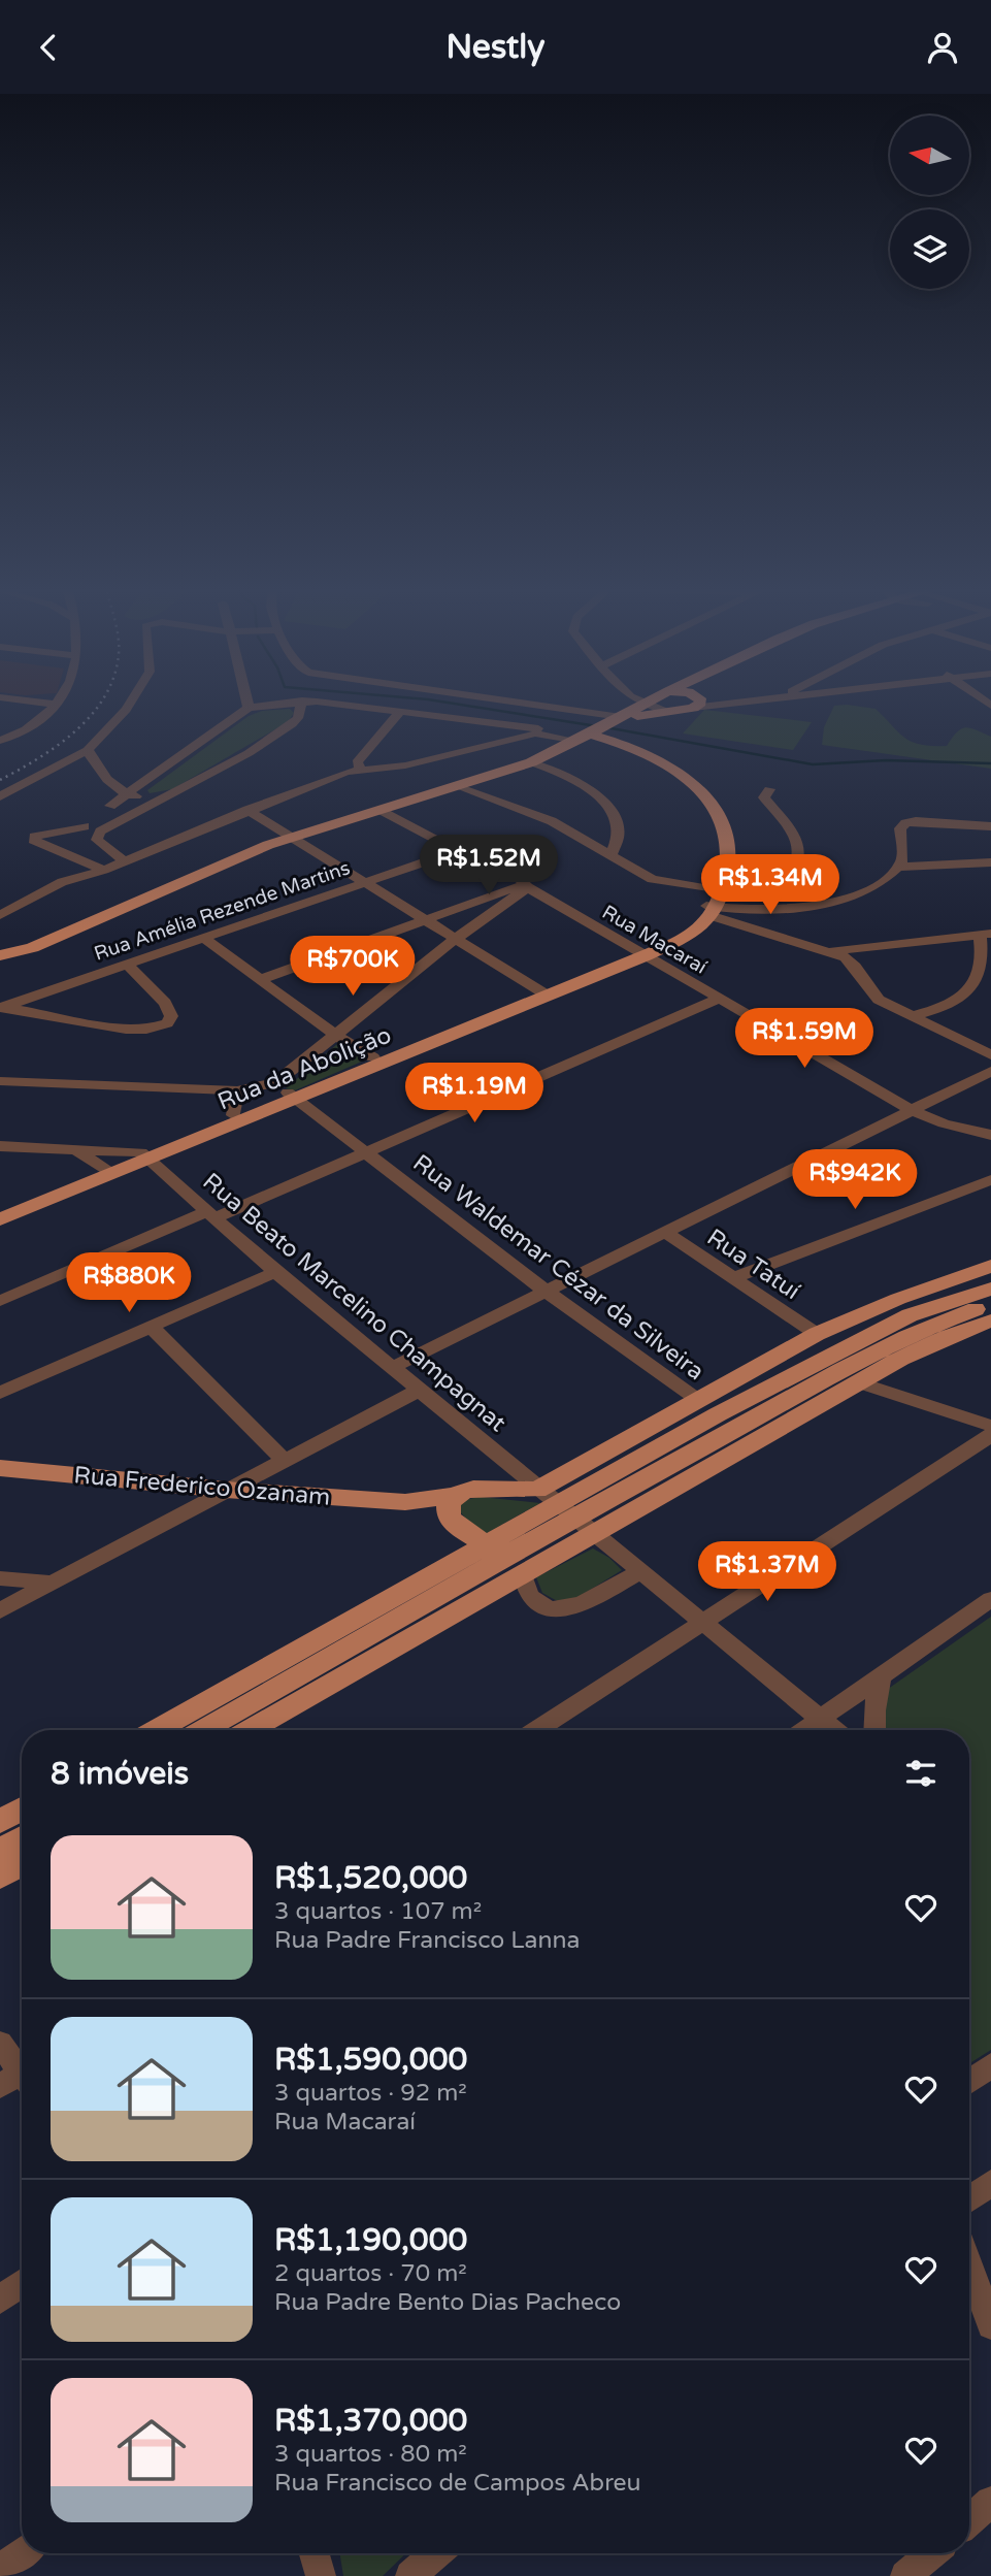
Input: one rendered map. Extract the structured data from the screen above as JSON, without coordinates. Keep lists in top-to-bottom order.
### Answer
{
  "streets": {
    "main road": ["Rua da Abolição", "Rua Frederico Ozanam"],
    "street": [
      "Rua Amélia Rezende Martins",
      "Rua Macaraí",
      "Rua Tatuí",
      "Rua Waldemar Cézar da Silveira",
      "Rua Beato Marcelino Champagnat"
    ]
  },
  "crossings": [
    ["Rua Amélia Rezende Martins", "Rua Macaraí"],
    ["Rua Macaraí", "Rua da Abolição"],
    ["Rua da Abolição", "Rua Waldemar Cézar da Silveira"],
    ["Rua da Abolição", "Rua Beato Marcelino Champagnat"]
  ],
  "north": "left",
  "page": {
    "header": "Nestly",
    "price": [
      "R$1.52M",
      "R$1.34M",
      "R$700K",
      "R$1.59M",
      "R$1.19M",
      "R$942K",
      "R$880K",
      "R$1.37M"
    ],
    "heading": "8 imóveis",
    "list": [
      {
        "name": "R$1,520,000",
        "note": "3 quartos · 107 m² · Rua Padre Francisco Lanna"
      },
      {
        "name": "R$1,590,000",
        "note": "3 quartos · 92 m² · Rua Macaraí"
      },
      {
        "name": "R$1,190,000",
        "note": "2 quartos · 70 m² · Rua Padre Bento Dias Pacheco"
      },
      {
        "name": "R$1,370,000",
        "note": "3 quartos · 80 m² · Rua Francisco de Campos Abreu"
      }
    ]
  }
}
